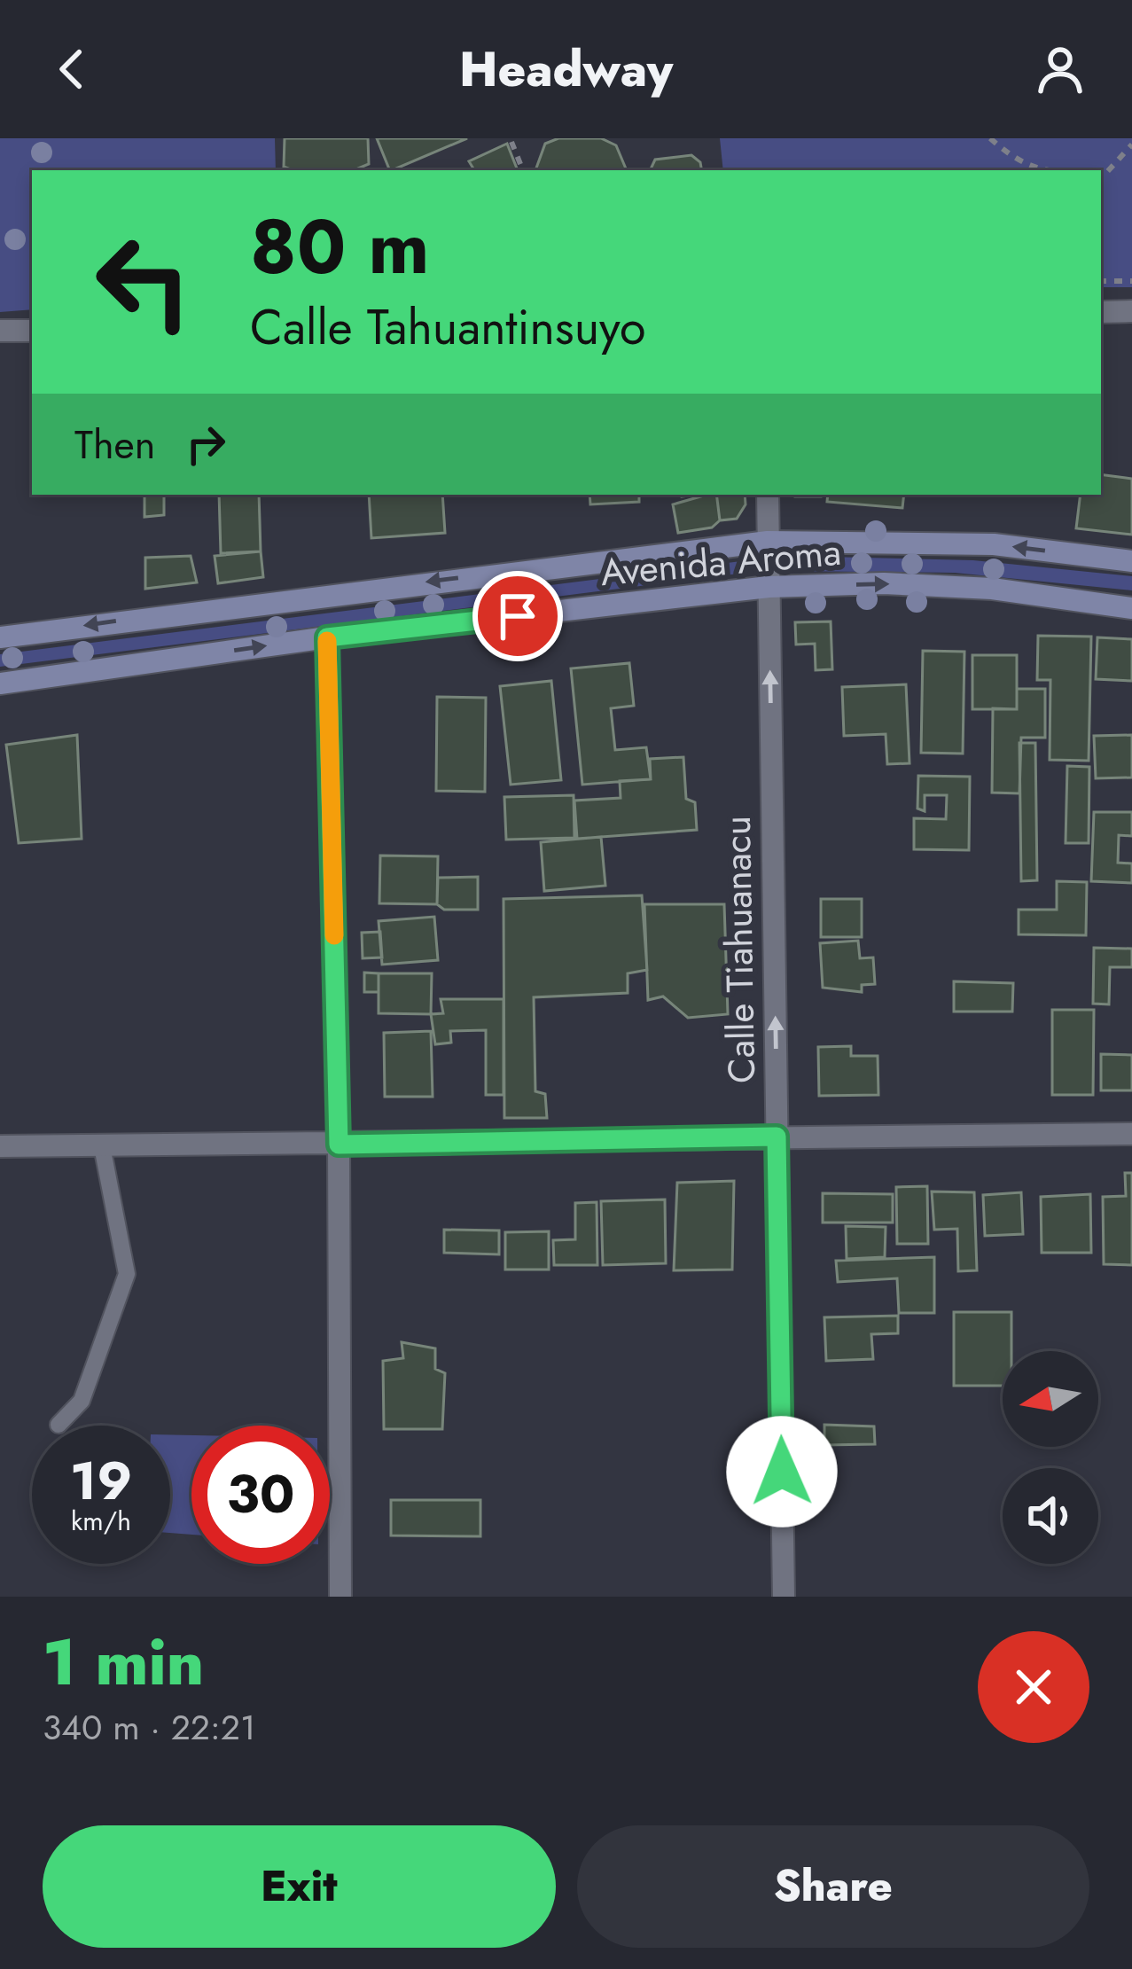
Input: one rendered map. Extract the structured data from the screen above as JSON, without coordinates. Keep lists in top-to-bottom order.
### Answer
{
  "streets": {
    "main road": ["Avenida Aroma"],
    "street": ["Calle Tiahuanacu"]
  },
  "crossings": [
    ["Avenida Aroma", "Calle Tiahuanacu"]
  ],
  "one_way": ["Calle Tiahuanacu"],
  "north": "left",
  "page": {
    "header": "Headway",
    "turn": ["80 m", "Calle Tahuantinsuyo"],
    "then": "Then",
    "speed": "19 km/h",
    "limit": "30",
    "heading": ["1 min", "340 m · 22:21"],
    "buttons": ["Exit", "Share"]
  }
}
